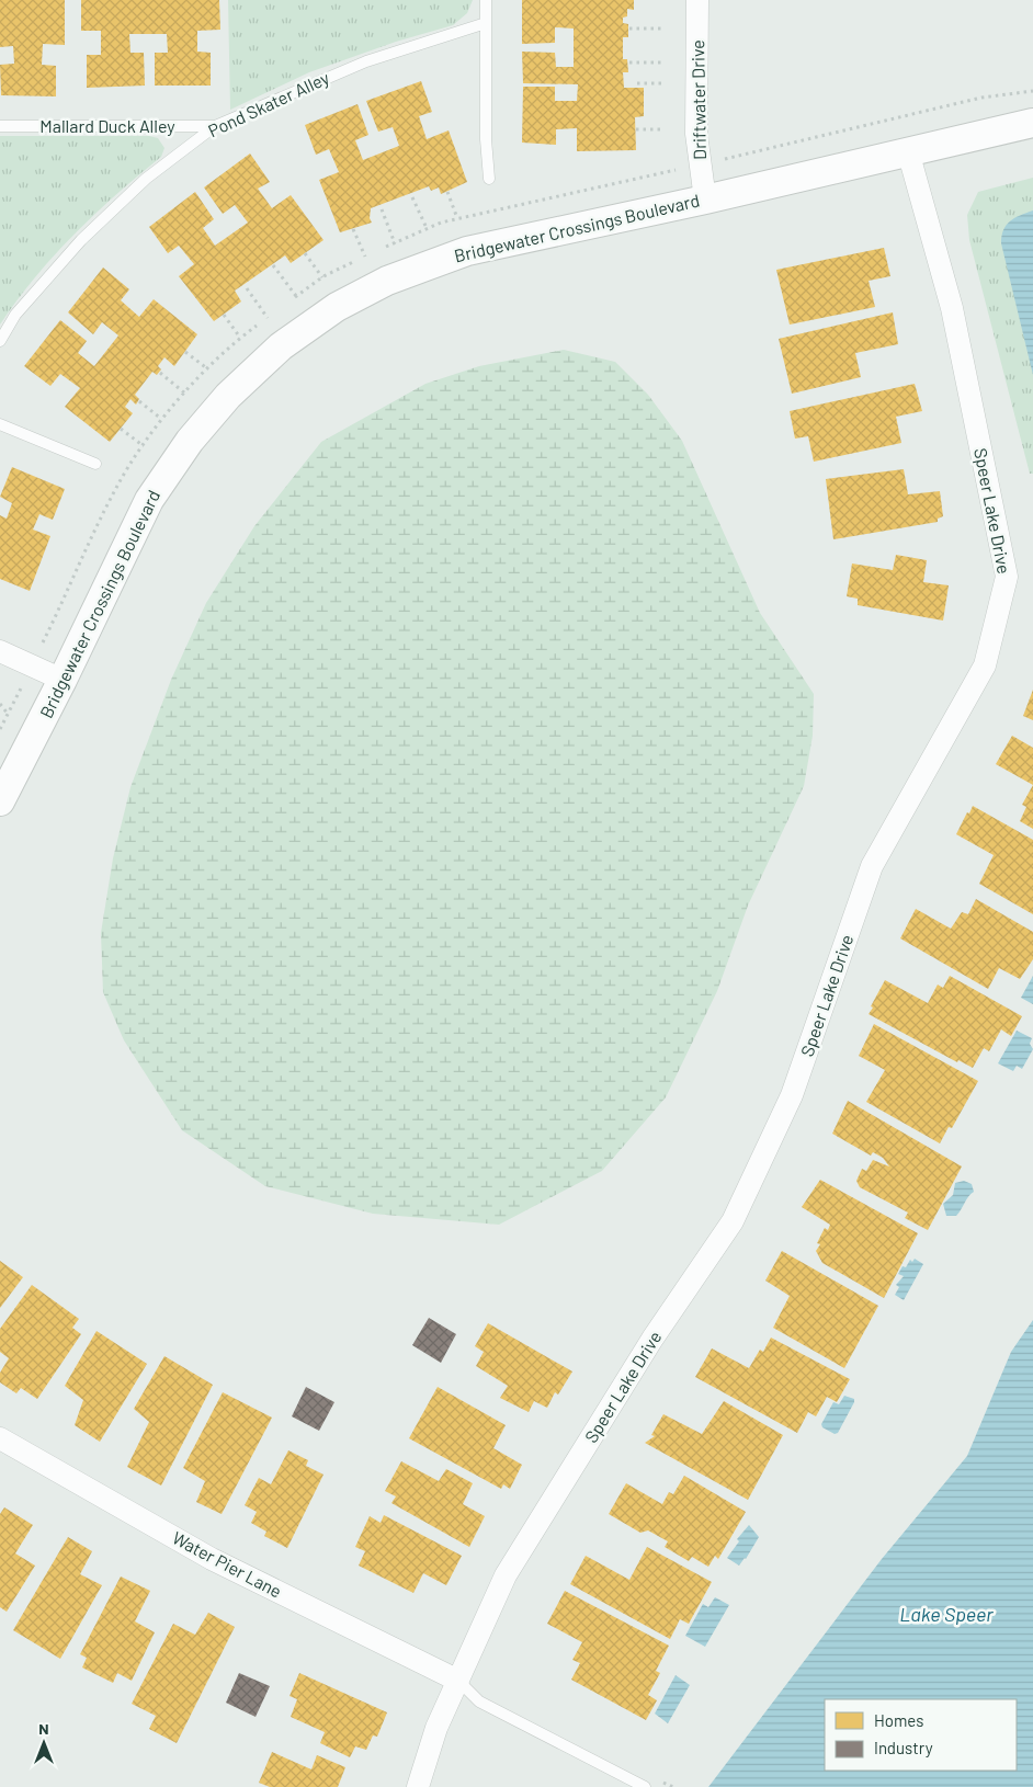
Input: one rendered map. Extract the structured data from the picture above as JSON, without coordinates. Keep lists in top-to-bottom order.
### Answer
{
  "streets": {
    "street": [
      "Driftwater Drive",
      "Bridgewater Crossings Boulevard",
      "Speer Lake Drive",
      "Water Pier Lane"
    ],
    "lane": ["Pond Skater Alley", "Mallard Duck Alley"]
  },
  "crossings": [
    ["Driftwater Drive", "Bridgewater Crossings Boulevard"],
    ["Pond Skater Alley", "Mallard Duck Alley"],
    ["Bridgewater Crossings Boulevard", "Speer Lake Drive"],
    ["Speer Lake Drive", "Water Pier Lane"]
  ],
  "water": ["Lake Speer"],
  "legend": ["Homes", "Industry"],
  "north": "top"
}
